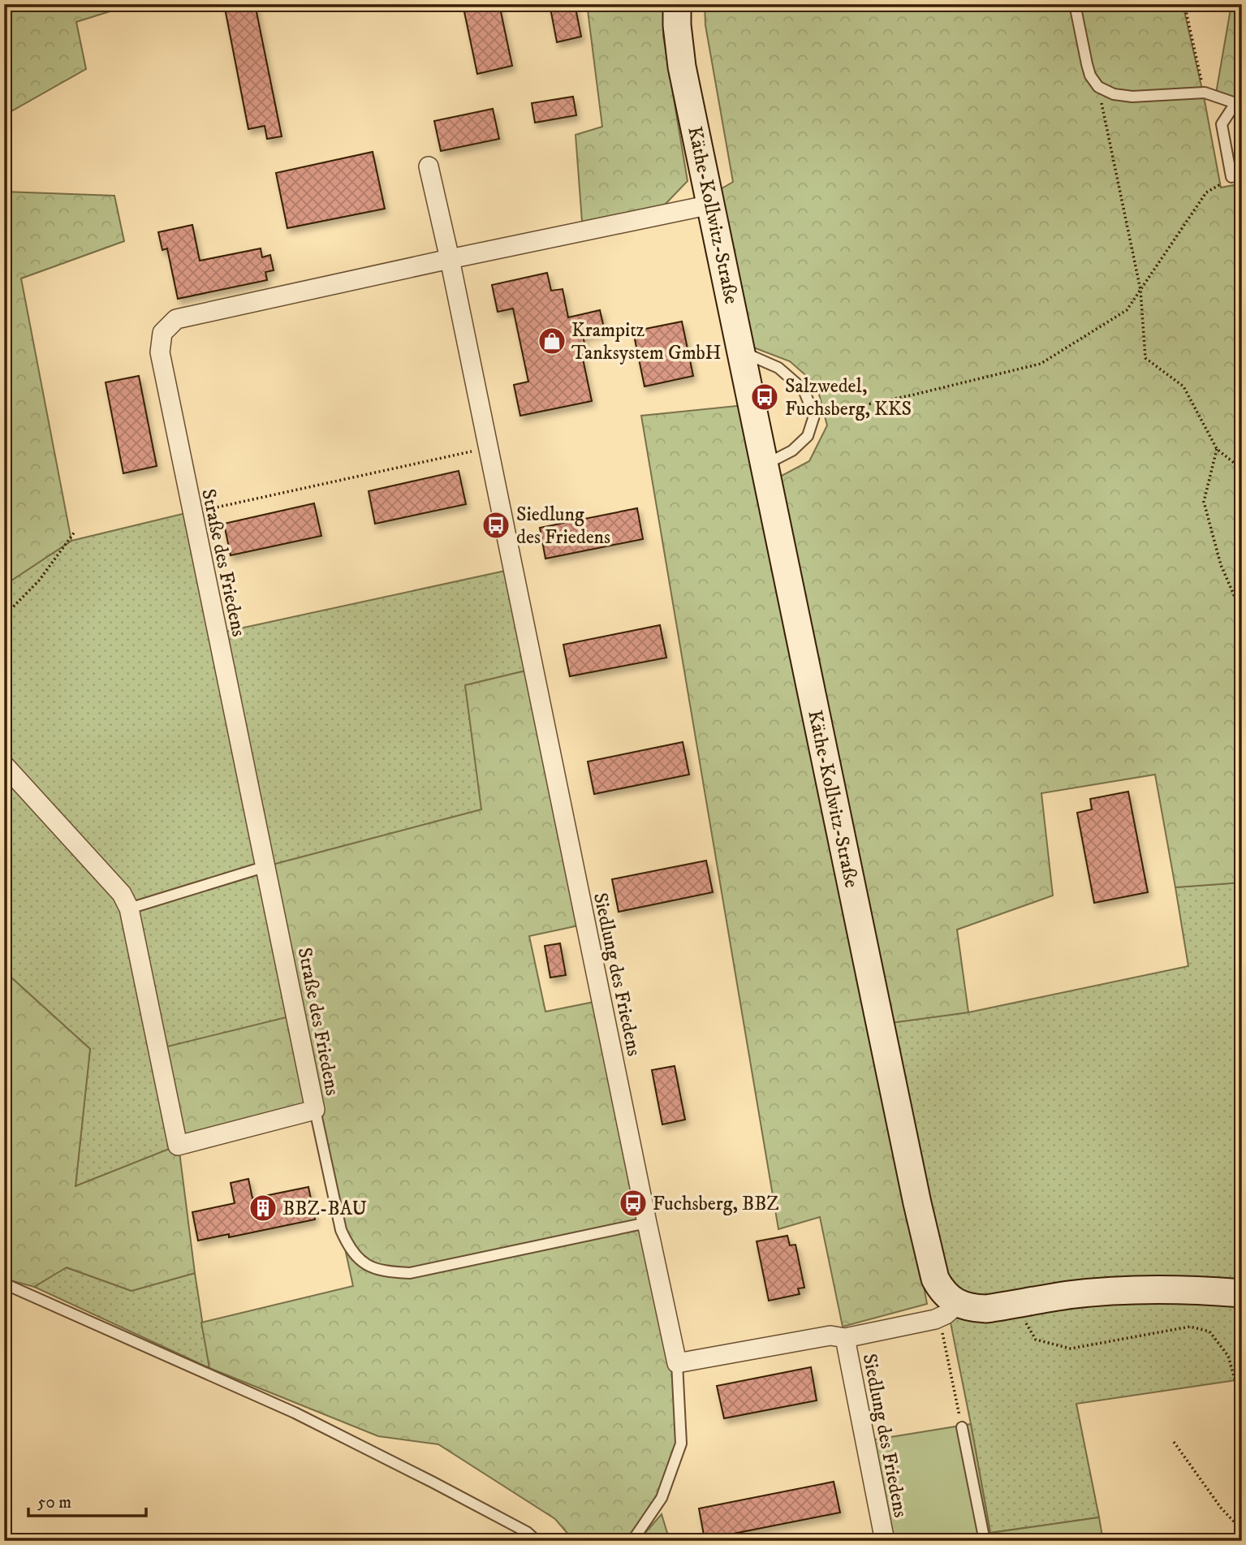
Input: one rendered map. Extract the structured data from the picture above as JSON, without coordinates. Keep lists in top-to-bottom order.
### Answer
{
  "streets": {
    "main road": ["Käthe-Kollwitz-Straße"],
    "street": ["Straße des Friedens", "Siedlung des Friedens"]
  },
  "crossings": [
    ["Käthe-Kollwitz-Straße", "Siedlung des Friedens"],
    ["Straße des Friedens", "Siedlung des Friedens"]
  ],
  "places": {
    "shop": ["Krampitz Tanksystem GmbH"],
    "bus stop": ["Salzwedel, Fuchsberg, KKS", "Siedlung des Friedens", "Fuchsberg, BBZ"],
    "building": ["BBZ-BAU"]
  },
  "scale_bar": "50 m"
}
